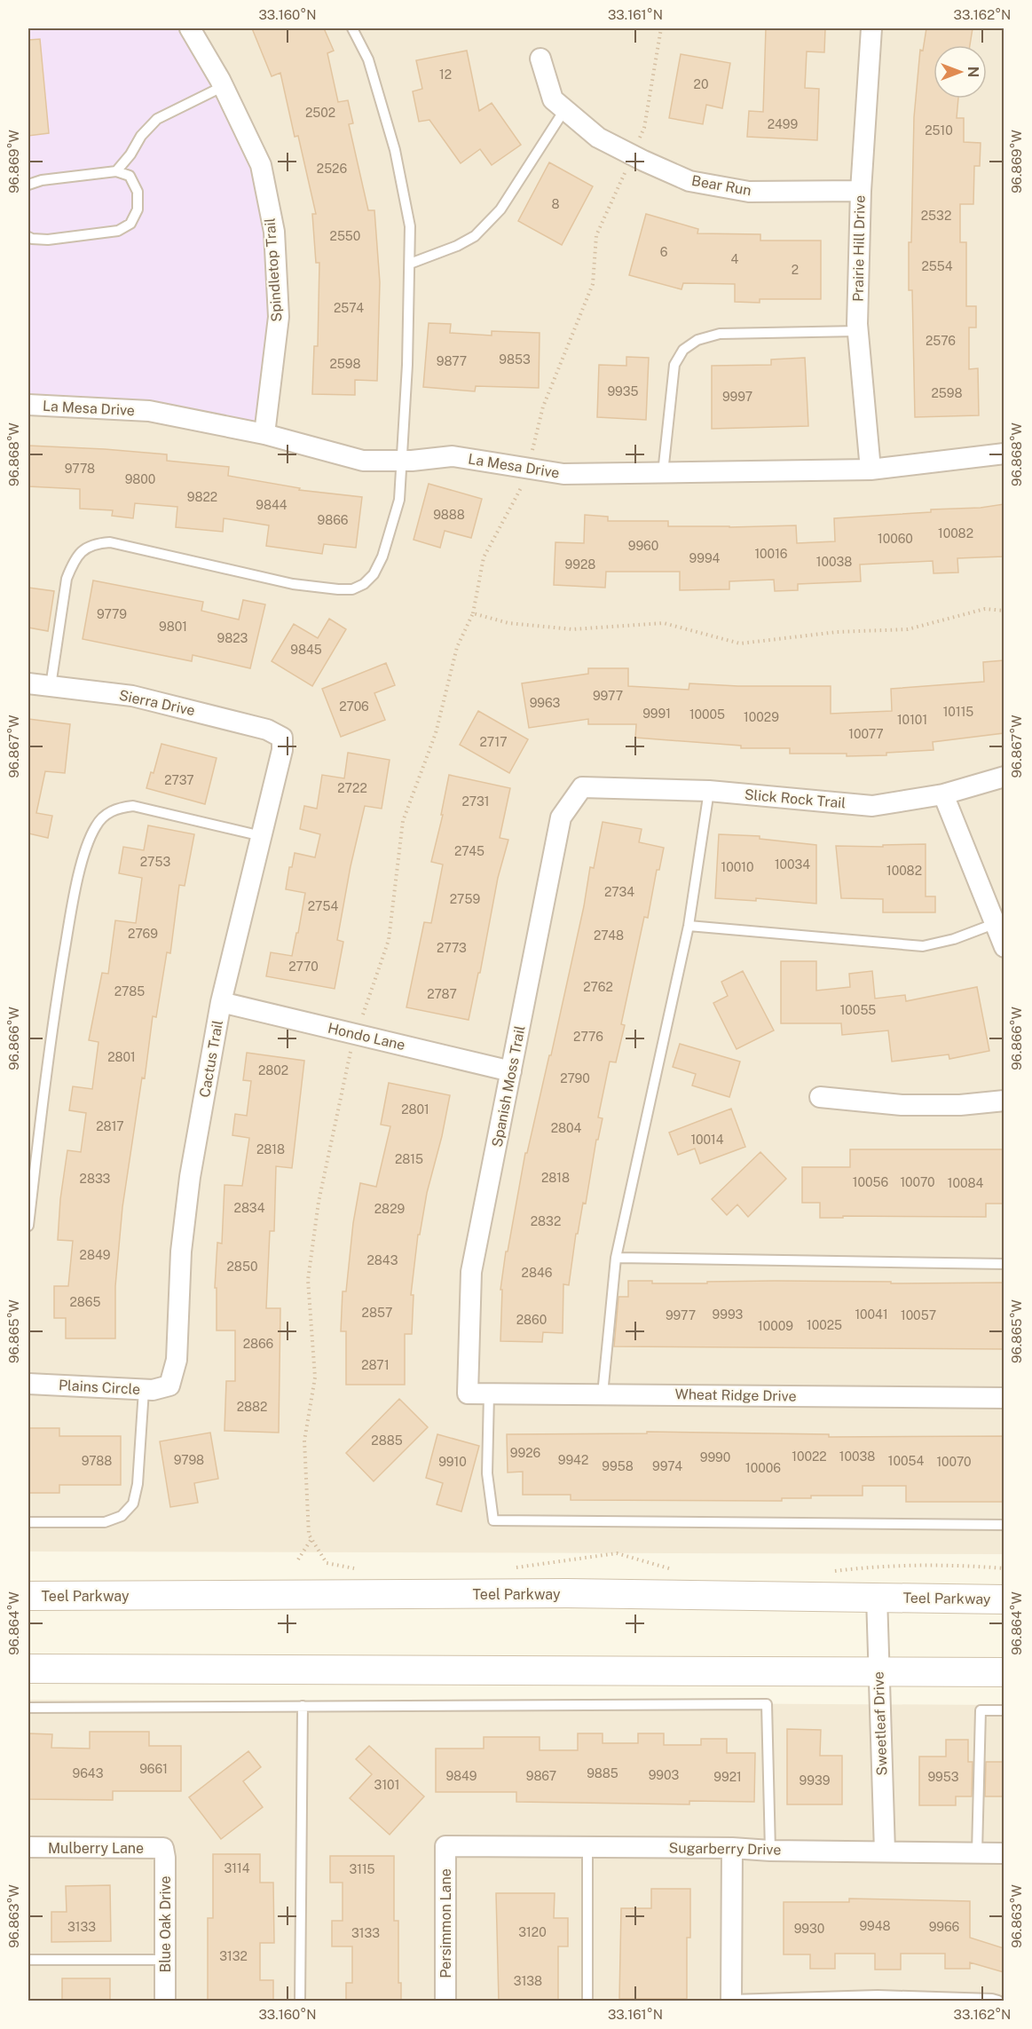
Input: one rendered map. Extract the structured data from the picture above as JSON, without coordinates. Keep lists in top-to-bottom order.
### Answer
{
  "streets": {
    "main road": ["Teel Parkway"],
    "street": [
      "Bear Run",
      "Prairie Hill Drive",
      "Spindletop Trail",
      "La Mesa Drive",
      "Sierra Drive",
      "Slick Rock Trail",
      "Hondo Lane",
      "Cactus Trail",
      "Spanish Moss Trail",
      "Plains Circle",
      "Wheat Ridge Drive",
      "Sweetleaf Drive",
      "Mulberry Lane",
      "Sugarberry Drive",
      "Persimmon Lane",
      "Blue Oak Drive"
    ]
  },
  "crossings": [
    ["Bear Run", "Prairie Hill Drive"],
    ["Prairie Hill Drive", "La Mesa Drive"],
    ["Spindletop Trail", "La Mesa Drive"],
    ["Sierra Drive", "Cactus Trail"],
    ["Slick Rock Trail", "Spanish Moss Trail"],
    ["Hondo Lane", "Cactus Trail"],
    ["Hondo Lane", "Spanish Moss Trail"],
    ["Cactus Trail", "Plains Circle"],
    ["Spanish Moss Trail", "Wheat Ridge Drive"],
    ["Teel Parkway", "Sweetleaf Drive"],
    ["Sweetleaf Drive", "Sugarberry Drive"],
    ["Mulberry Lane", "Blue Oak Drive"],
    ["Sugarberry Drive", "Persimmon Lane"]
  ],
  "house_numbers": [
    "12",
    "20",
    "2502",
    "2499",
    "2510",
    "2526",
    "8",
    "2532",
    "2550",
    "6",
    "4",
    "2554",
    "2",
    "2574",
    "2576",
    "9853",
    "9877",
    "2598",
    "9935",
    "2598",
    "9997",
    "9778",
    "9800",
    "9822",
    "9844",
    "9888",
    "9866",
    "10082",
    "10060",
    "9960",
    "10016",
    "9994",
    "10038",
    "9928",
    "9779",
    "9801",
    "9823",
    "9845",
    "9977",
    "9963",
    "2706",
    "10115",
    "9991",
    "10005",
    "10029",
    "10101",
    "10077",
    "2717",
    "2737",
    "2722",
    "2731",
    "2745",
    "2753",
    "10034",
    "10010",
    "10082",
    "2734",
    "2759",
    "2754",
    "2769",
    "2748",
    "2773",
    "2770",
    "2762",
    "2785",
    "2787",
    "10055",
    "2776",
    "2801",
    "2802",
    "2790",
    "2801",
    "2817",
    "2804",
    "10014",
    "2818",
    "2815",
    "2818",
    "2833",
    "10056",
    "10070",
    "10084",
    "2834",
    "2829",
    "2832",
    "2849",
    "2843",
    "2850",
    "2846",
    "2865",
    "2857",
    "9993",
    "10041",
    "9977",
    "10057",
    "2860",
    "10025",
    "10009",
    "2866",
    "2871",
    "2882",
    "2885",
    "9926",
    "10022",
    "10038",
    "9990",
    "9798",
    "9942",
    "9788",
    "10054",
    "9910",
    "10070",
    "9958",
    "9974",
    "10006",
    "9661",
    "9643",
    "9885",
    "9903",
    "9849",
    "9867",
    "9921",
    "9953",
    "9939",
    "3101",
    "3114",
    "3115",
    "9948",
    "3133",
    "9966",
    "9930",
    "3120",
    "3133",
    "3132",
    "3138"
  ],
  "north": "right",
  "coordinates": [
    "33.160°N",
    "33.161°N",
    "33.162°N",
    "96.869°W",
    "96.868°W",
    "96.867°W",
    "96.866°W",
    "96.865°W",
    "96.864°W",
    "96.863°W"
  ]
}
